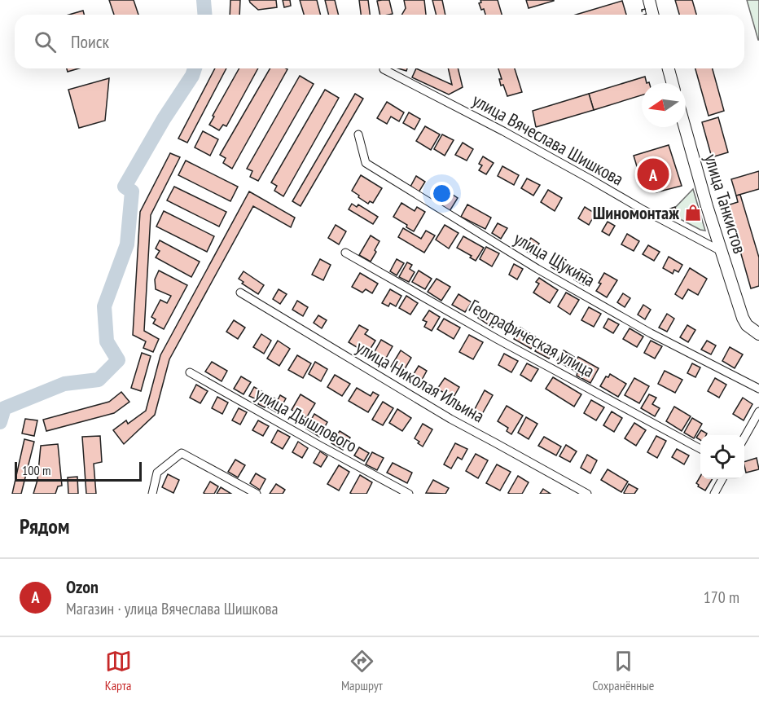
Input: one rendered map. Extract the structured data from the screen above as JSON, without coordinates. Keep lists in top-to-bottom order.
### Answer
{
  "streets": {
    "main road": ["улица Танкистов"],
    "street": [
      "улица Вячеслава Шишкова",
      "улица Щукина",
      "Географическая улица",
      "улица Николая Ильина",
      "улица Дышлового"
    ]
  },
  "crossings": [
    ["улица Вячеслава Шишкова", "улица Танкистов"]
  ],
  "places": {
    "shop": ["Шиномонтаж"]
  },
  "scale_bar": "100 m",
  "north": "left",
  "page": {
    "search": "Поиск",
    "pins": "A",
    "scale": "100 m",
    "heading": "Рядом",
    "list": [
      {
        "mark": "A",
        "name": "Ozon",
        "note": "Магазин · улица Вячеслава Шишкова",
        "value": "170 m"
      }
    ],
    "nav": ["Карта", "Маршрут", "Сохранённые"]
  }
}
